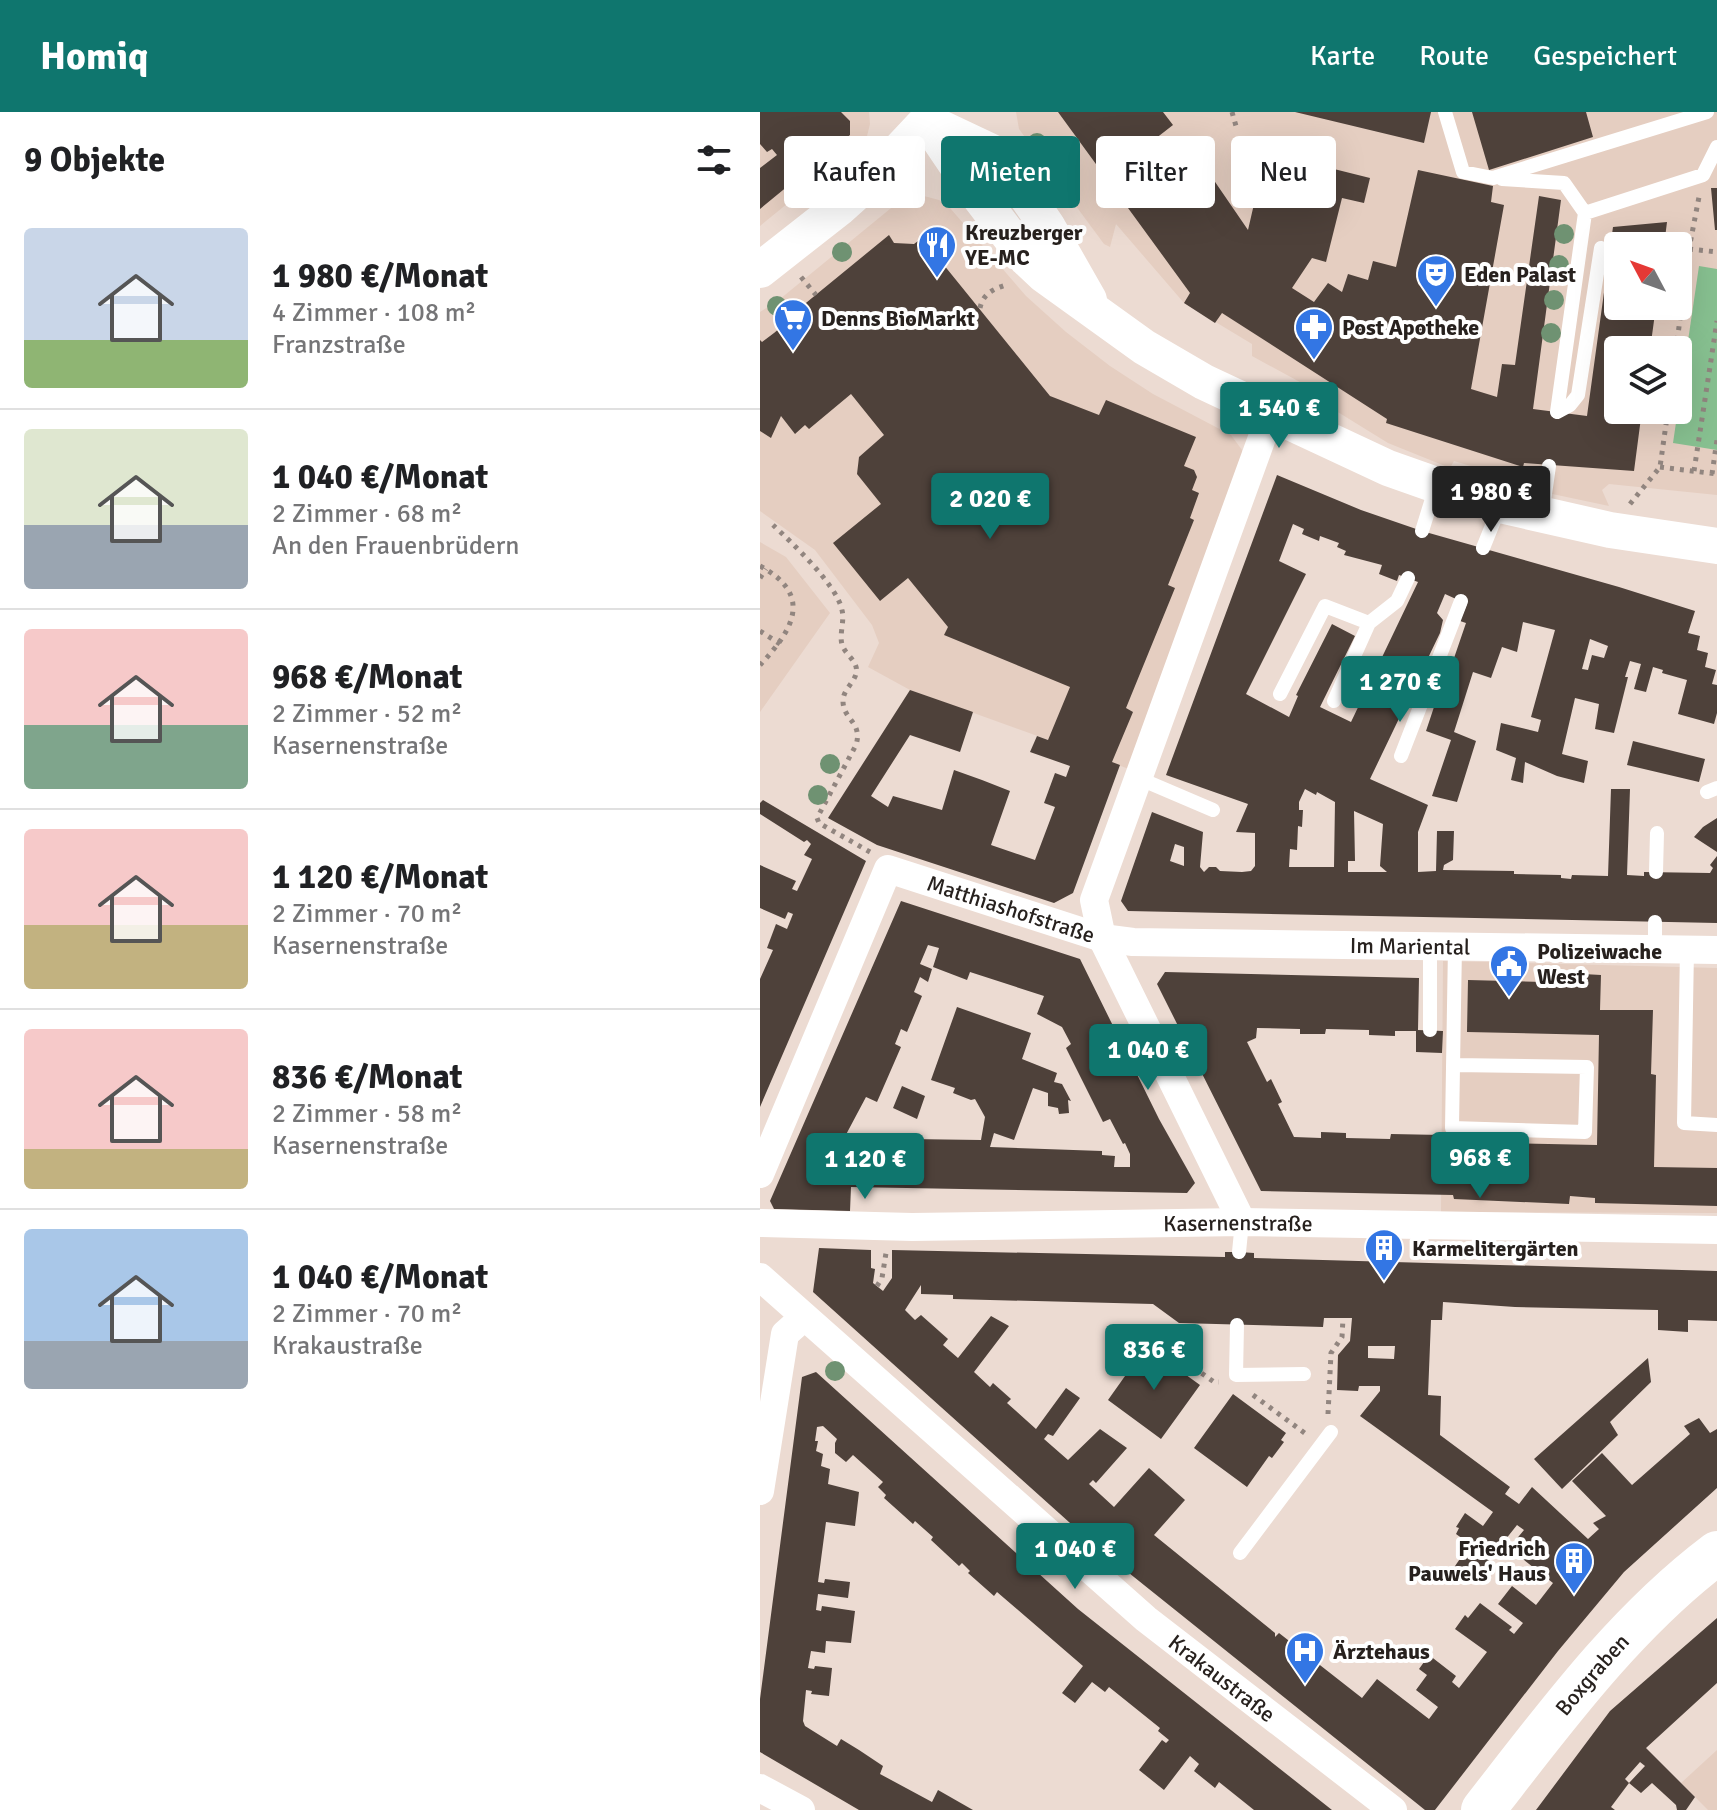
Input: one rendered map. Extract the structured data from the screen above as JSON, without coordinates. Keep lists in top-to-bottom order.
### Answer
{
  "streets": {
    "main road": ["Boxgraben"],
    "street": [
      "Matthiashofstraße",
      "Im Mariental",
      "Kasernenstraße",
      "Krakaustraße"
    ]
  },
  "crossings": [
    ["Matthiashofstraße", "Im Mariental"]
  ],
  "places": {
    "restaurant": ["Kreuzberger YE-MC"],
    "theatre": ["Eden Palast"],
    "supermarket": ["Denns BioMarkt"],
    "pharmacy": ["Post Apotheke"],
    "public building": ["Polizeiwache West"],
    "building": ["Karmelitergärten", "Friedrich Pauwels' Haus"],
    "hospital": ["Ärztehaus"]
  },
  "north": "top left",
  "page": {
    "header": "Homiq",
    "nav": ["Karte", "Route", "Gespeichert"],
    "heading": "9 Objekte",
    "chip": [
      "Kaufen",
      "Mieten",
      "Filter",
      "Neu"
    ],
    "list": [
      {
        "name": "1 980 €/Monat",
        "note": "4 Zimmer · 108 m² · Franzstraße"
      },
      {
        "name": "1 040 €/Monat",
        "note": "2 Zimmer · 68 m² · An den Frauenbrüdern"
      },
      {
        "name": "968 €/Monat",
        "note": "2 Zimmer · 52 m² · Kasernenstraße"
      },
      {
        "name": "1 120 €/Monat",
        "note": "2 Zimmer · 70 m² · Kasernenstraße"
      },
      {
        "name": "836 €/Monat",
        "note": "2 Zimmer · 58 m² · Kasernenstraße"
      },
      {
        "name": "1 040 €/Monat",
        "note": "2 Zimmer · 70 m² · Krakaustraße"
      }
    ],
    "price": [
      "1 540 €",
      "1 980 €",
      "2 020 €",
      "1 270 €",
      "1 040 €",
      "968 €",
      "1 120 €",
      "836 €",
      "1 040 €"
    ]
  }
}
